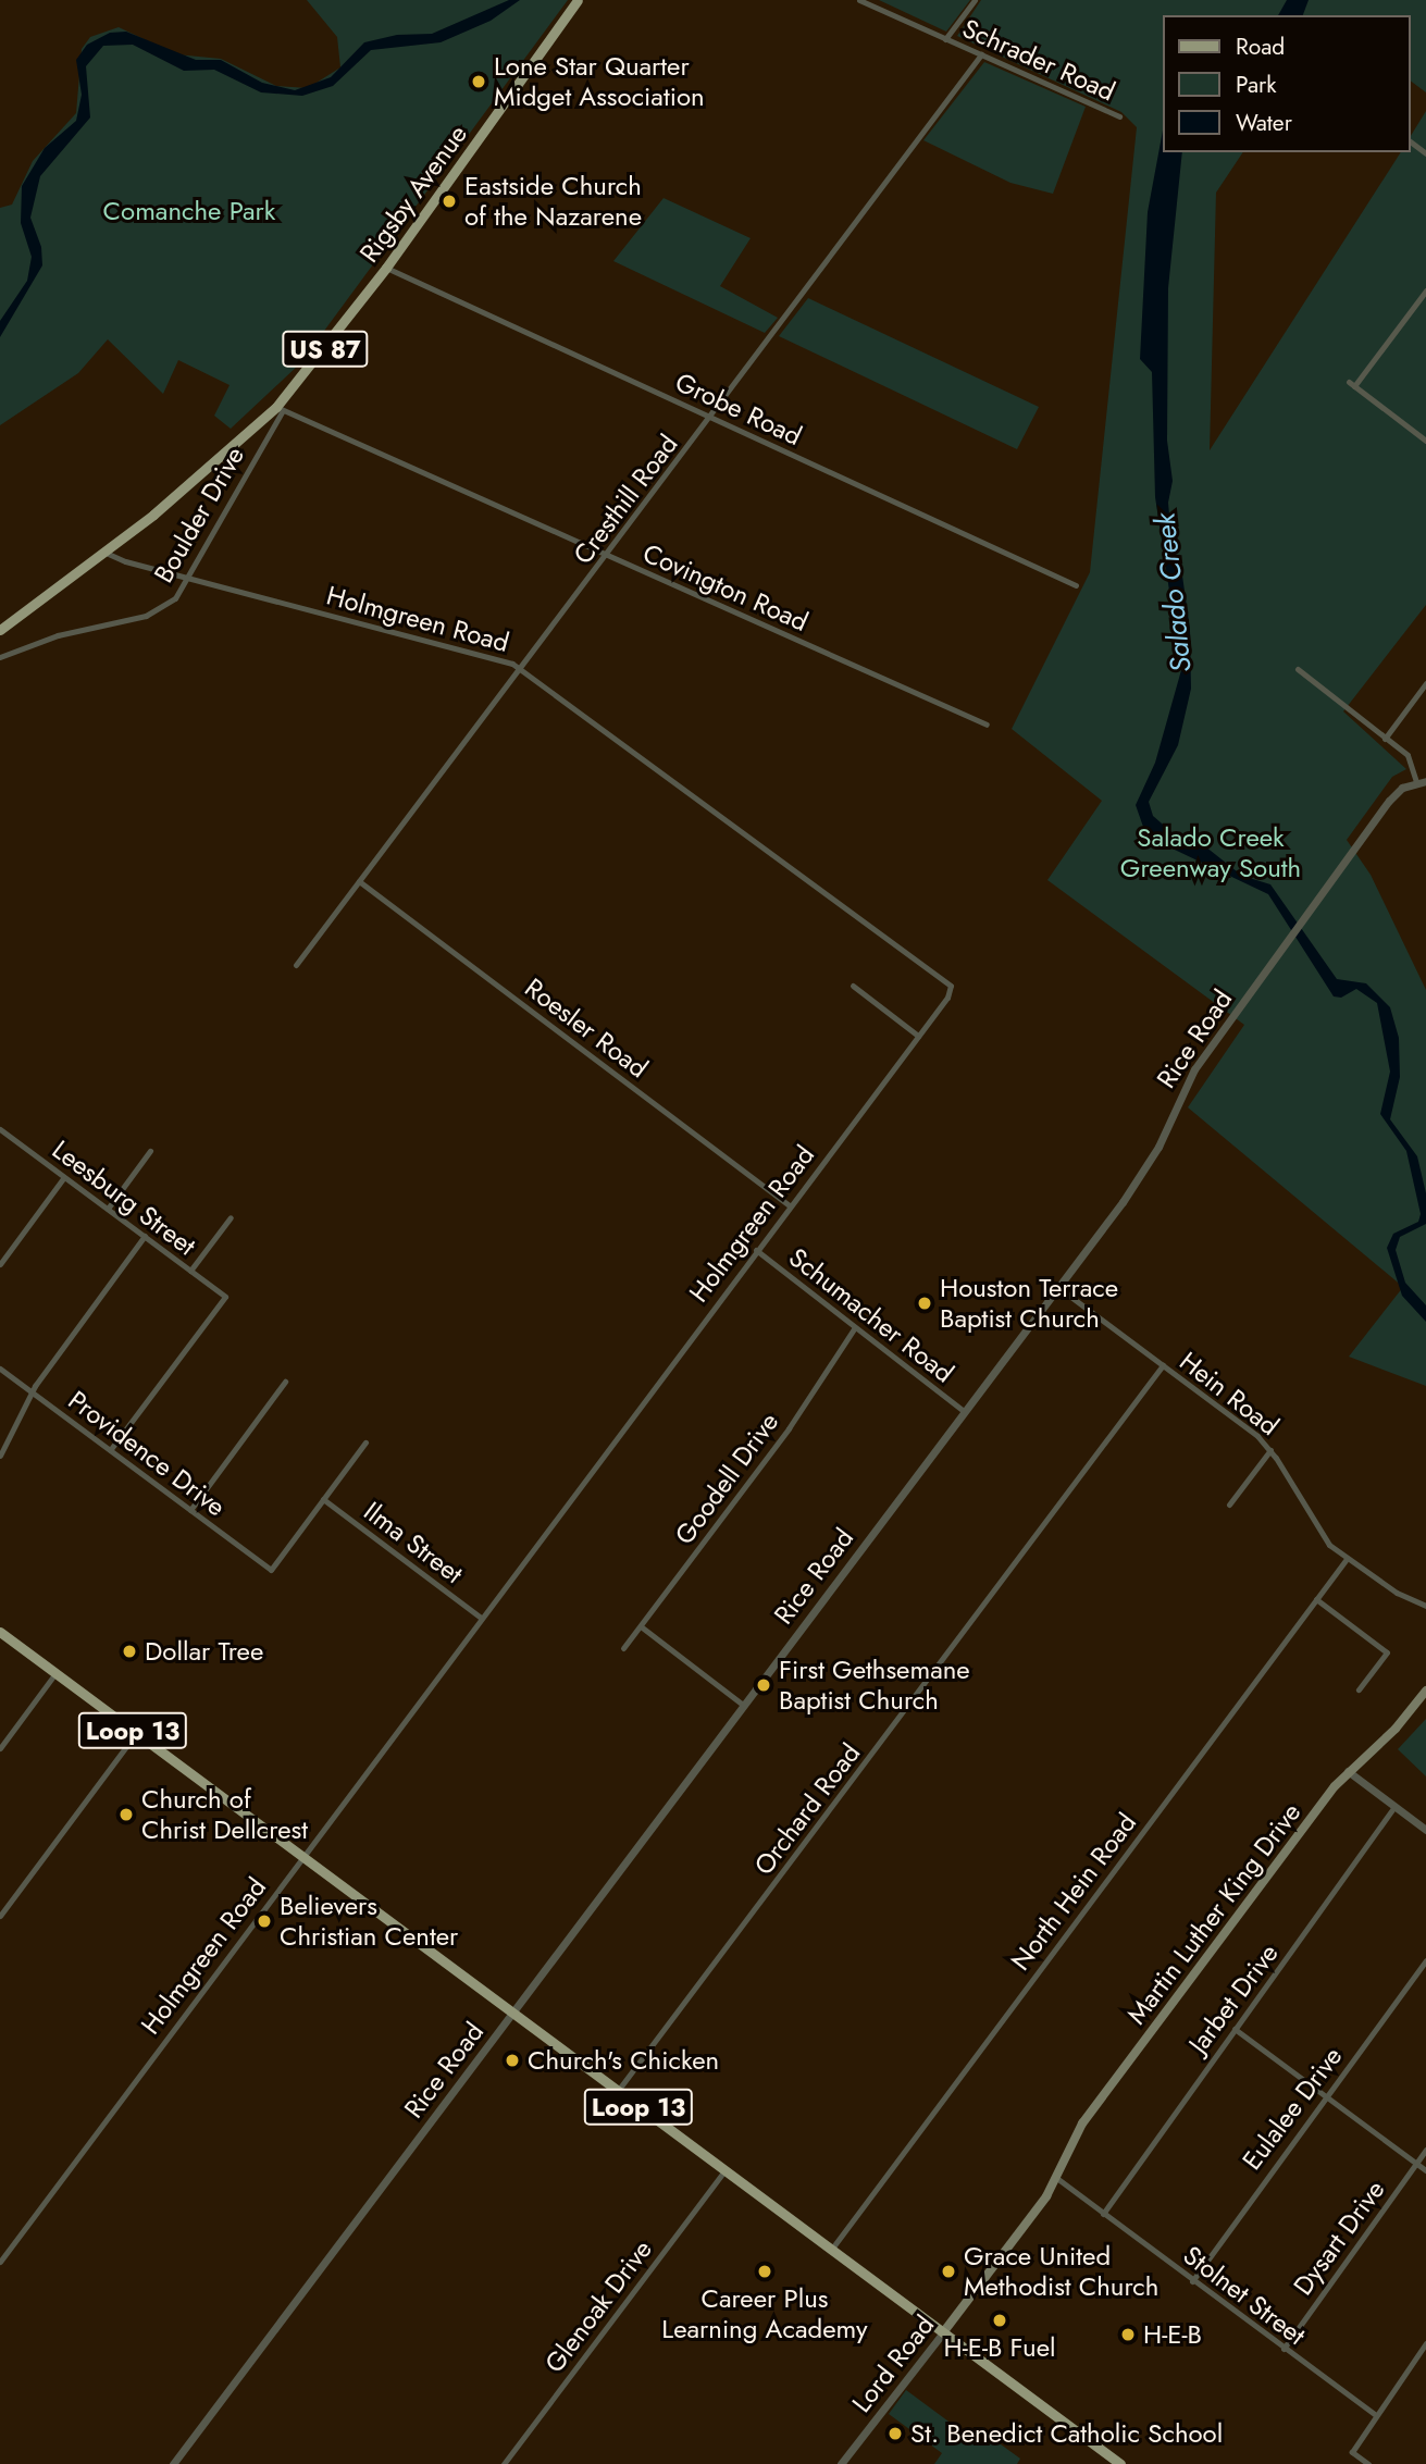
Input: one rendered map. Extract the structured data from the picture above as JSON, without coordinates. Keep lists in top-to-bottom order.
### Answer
{
  "streets": {
    "main road": [
      "Rigsby Avenue",
      "US 87",
      "Loop 13",
      "Martin Luther King Drive",
      "Lord Road"
    ],
    "street": [
      "Schrader Road",
      "Grobe Road",
      "Cresthill Road",
      "Boulder Drive",
      "Covington Road",
      "Holmgreen Road",
      "Roesler Road",
      "Rice Road",
      "Leesburg Street",
      "Schumacher Road",
      "Hein Road",
      "Providence Drive",
      "Goodell Drive",
      "Ilma Street",
      "Orchard Road",
      "North Hein Road",
      "Jarbet Drive",
      "Eulalee Drive",
      "Dysart Drive",
      "Stolnet Street",
      "Glenoak Drive"
    ]
  },
  "crossings": [
    ["Schrader Road", "Cresthill Road"],
    ["Rigsby Avenue", "Grobe Road"],
    ["Rigsby Avenue", "Boulder Drive"],
    ["Rigsby Avenue", "Covington Road"],
    ["Rigsby Avenue", "Holmgreen Road"],
    ["Grobe Road", "Cresthill Road"],
    ["Cresthill Road", "Covington Road"],
    ["Cresthill Road", "Holmgreen Road"],
    ["Cresthill Road", "Roesler Road"],
    ["Boulder Drive", "Covington Road"],
    ["Boulder Drive", "Holmgreen Road"],
    ["Holmgreen Road", "Roesler Road"],
    ["Holmgreen Road", "Schumacher Road"],
    ["Holmgreen Road", "Ilma Street"],
    ["Holmgreen Road", "Loop 13"],
    ["Rice Road", "Schumacher Road"],
    ["Rice Road", "Hein Road"],
    ["Rice Road", "Loop 13"],
    ["Leesburg Street", "Providence Drive"],
    ["Schumacher Road", "Goodell Drive"],
    ["Hein Road", "Orchard Road"],
    ["Hein Road", "North Hein Road"],
    ["Providence Drive", "Ilma Street"],
    ["Loop 13", "Orchard Road"],
    ["Loop 13", "North Hein Road"],
    ["Loop 13", "Glenoak Drive"],
    ["Loop 13", "Lord Road"],
    ["Martin Luther King Drive", "Stolnet Street"],
    ["Martin Luther King Drive", "Lord Road"],
    ["Jarbet Drive", "Stolnet Street"],
    ["Eulalee Drive", "Stolnet Street"],
    ["Dysart Drive", "Stolnet Street"],
    ["Stolnet Street", "Lord Road"]
  ],
  "water": ["Salado Creek"],
  "parks": ["Comanche Park", "Salado Creek Greenway South"],
  "places": [
    "Lone Star Quarter Midget Association",
    "Eastside Church of the Nazarene",
    "Houston Terrace Baptist Church",
    "Dollar Tree",
    "First Gethsemane Baptist Church",
    "Church of Christ Dellcrest",
    "Believers Christian Center",
    "Church's Chicken",
    "Career Plus Learning Academy",
    "Grace United Methodist Church",
    "H-E-B Fuel",
    "H-E-B",
    "St. Benedict Catholic School"
  ],
  "legend": ["Road", "Park", "Water"]
}
